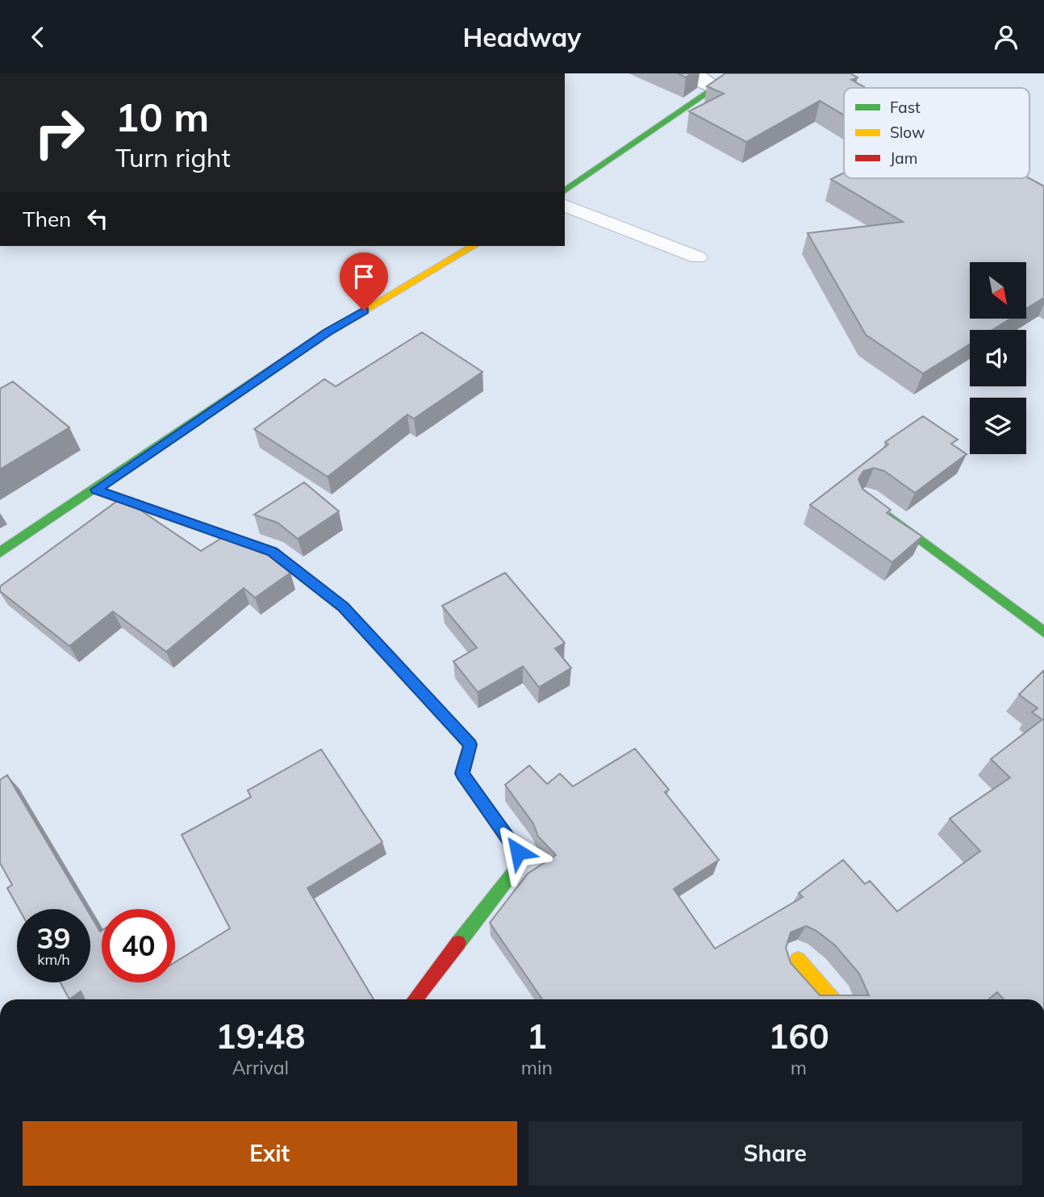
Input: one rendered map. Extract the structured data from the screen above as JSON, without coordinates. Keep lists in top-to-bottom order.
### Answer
{
  "legend": ["Fast", "Slow", "Jam"],
  "north": "bottom right",
  "page": {
    "header": "Headway",
    "turn": ["10 m", "Turn right"],
    "then": "Then",
    "speed": "39 km/h",
    "limit": "40",
    "eta": [
      "19:48",
      "Arrival",
      "1",
      "min",
      "160",
      "m"
    ],
    "buttons": ["Exit", "Share"]
  }
}
